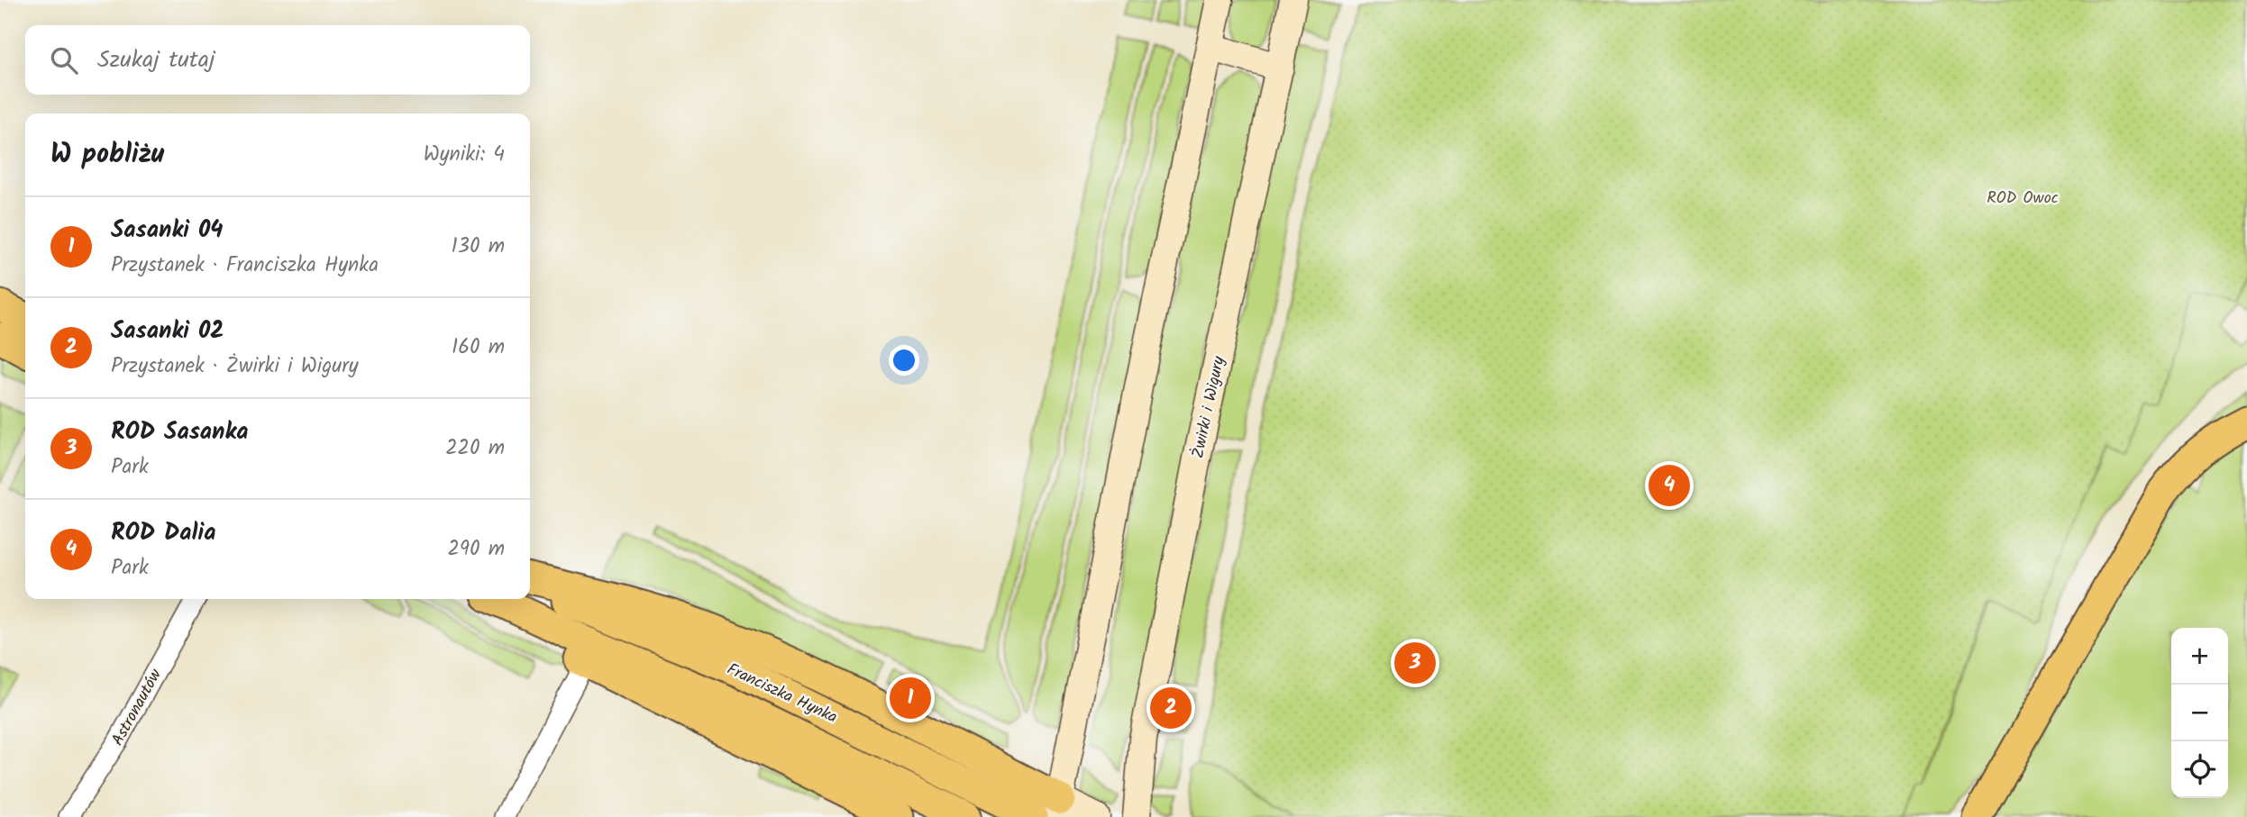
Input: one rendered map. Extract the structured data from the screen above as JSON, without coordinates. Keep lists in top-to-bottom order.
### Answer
{
  "streets": {
    "main road": ["Żwirki i Wigury", "Franciszka Hynka"],
    "street": ["Astronautów"]
  },
  "parks": ["ROD Owoc"],
  "page": {
    "search": "Szukaj tutaj",
    "heading": ["W pobliżu", "Wyniki: 4"],
    "list": [
      {
        "mark": "1",
        "name": "Sasanki 04",
        "note": "Przystanek · Franciszka Hynka",
        "value": "130 m"
      },
      {
        "mark": "2",
        "name": "Sasanki 02",
        "note": "Przystanek · Żwirki i Wigury",
        "value": "160 m"
      },
      {
        "mark": "3",
        "name": "ROD Sasanka",
        "note": "Park",
        "value": "220 m"
      },
      {
        "mark": "4",
        "name": "ROD Dalia",
        "note": "Park",
        "value": "290 m"
      }
    ],
    "pins": [
      "4",
      "3",
      "1",
      "2"
    ],
    "map_buttons": ["+", "−"]
  }
}
